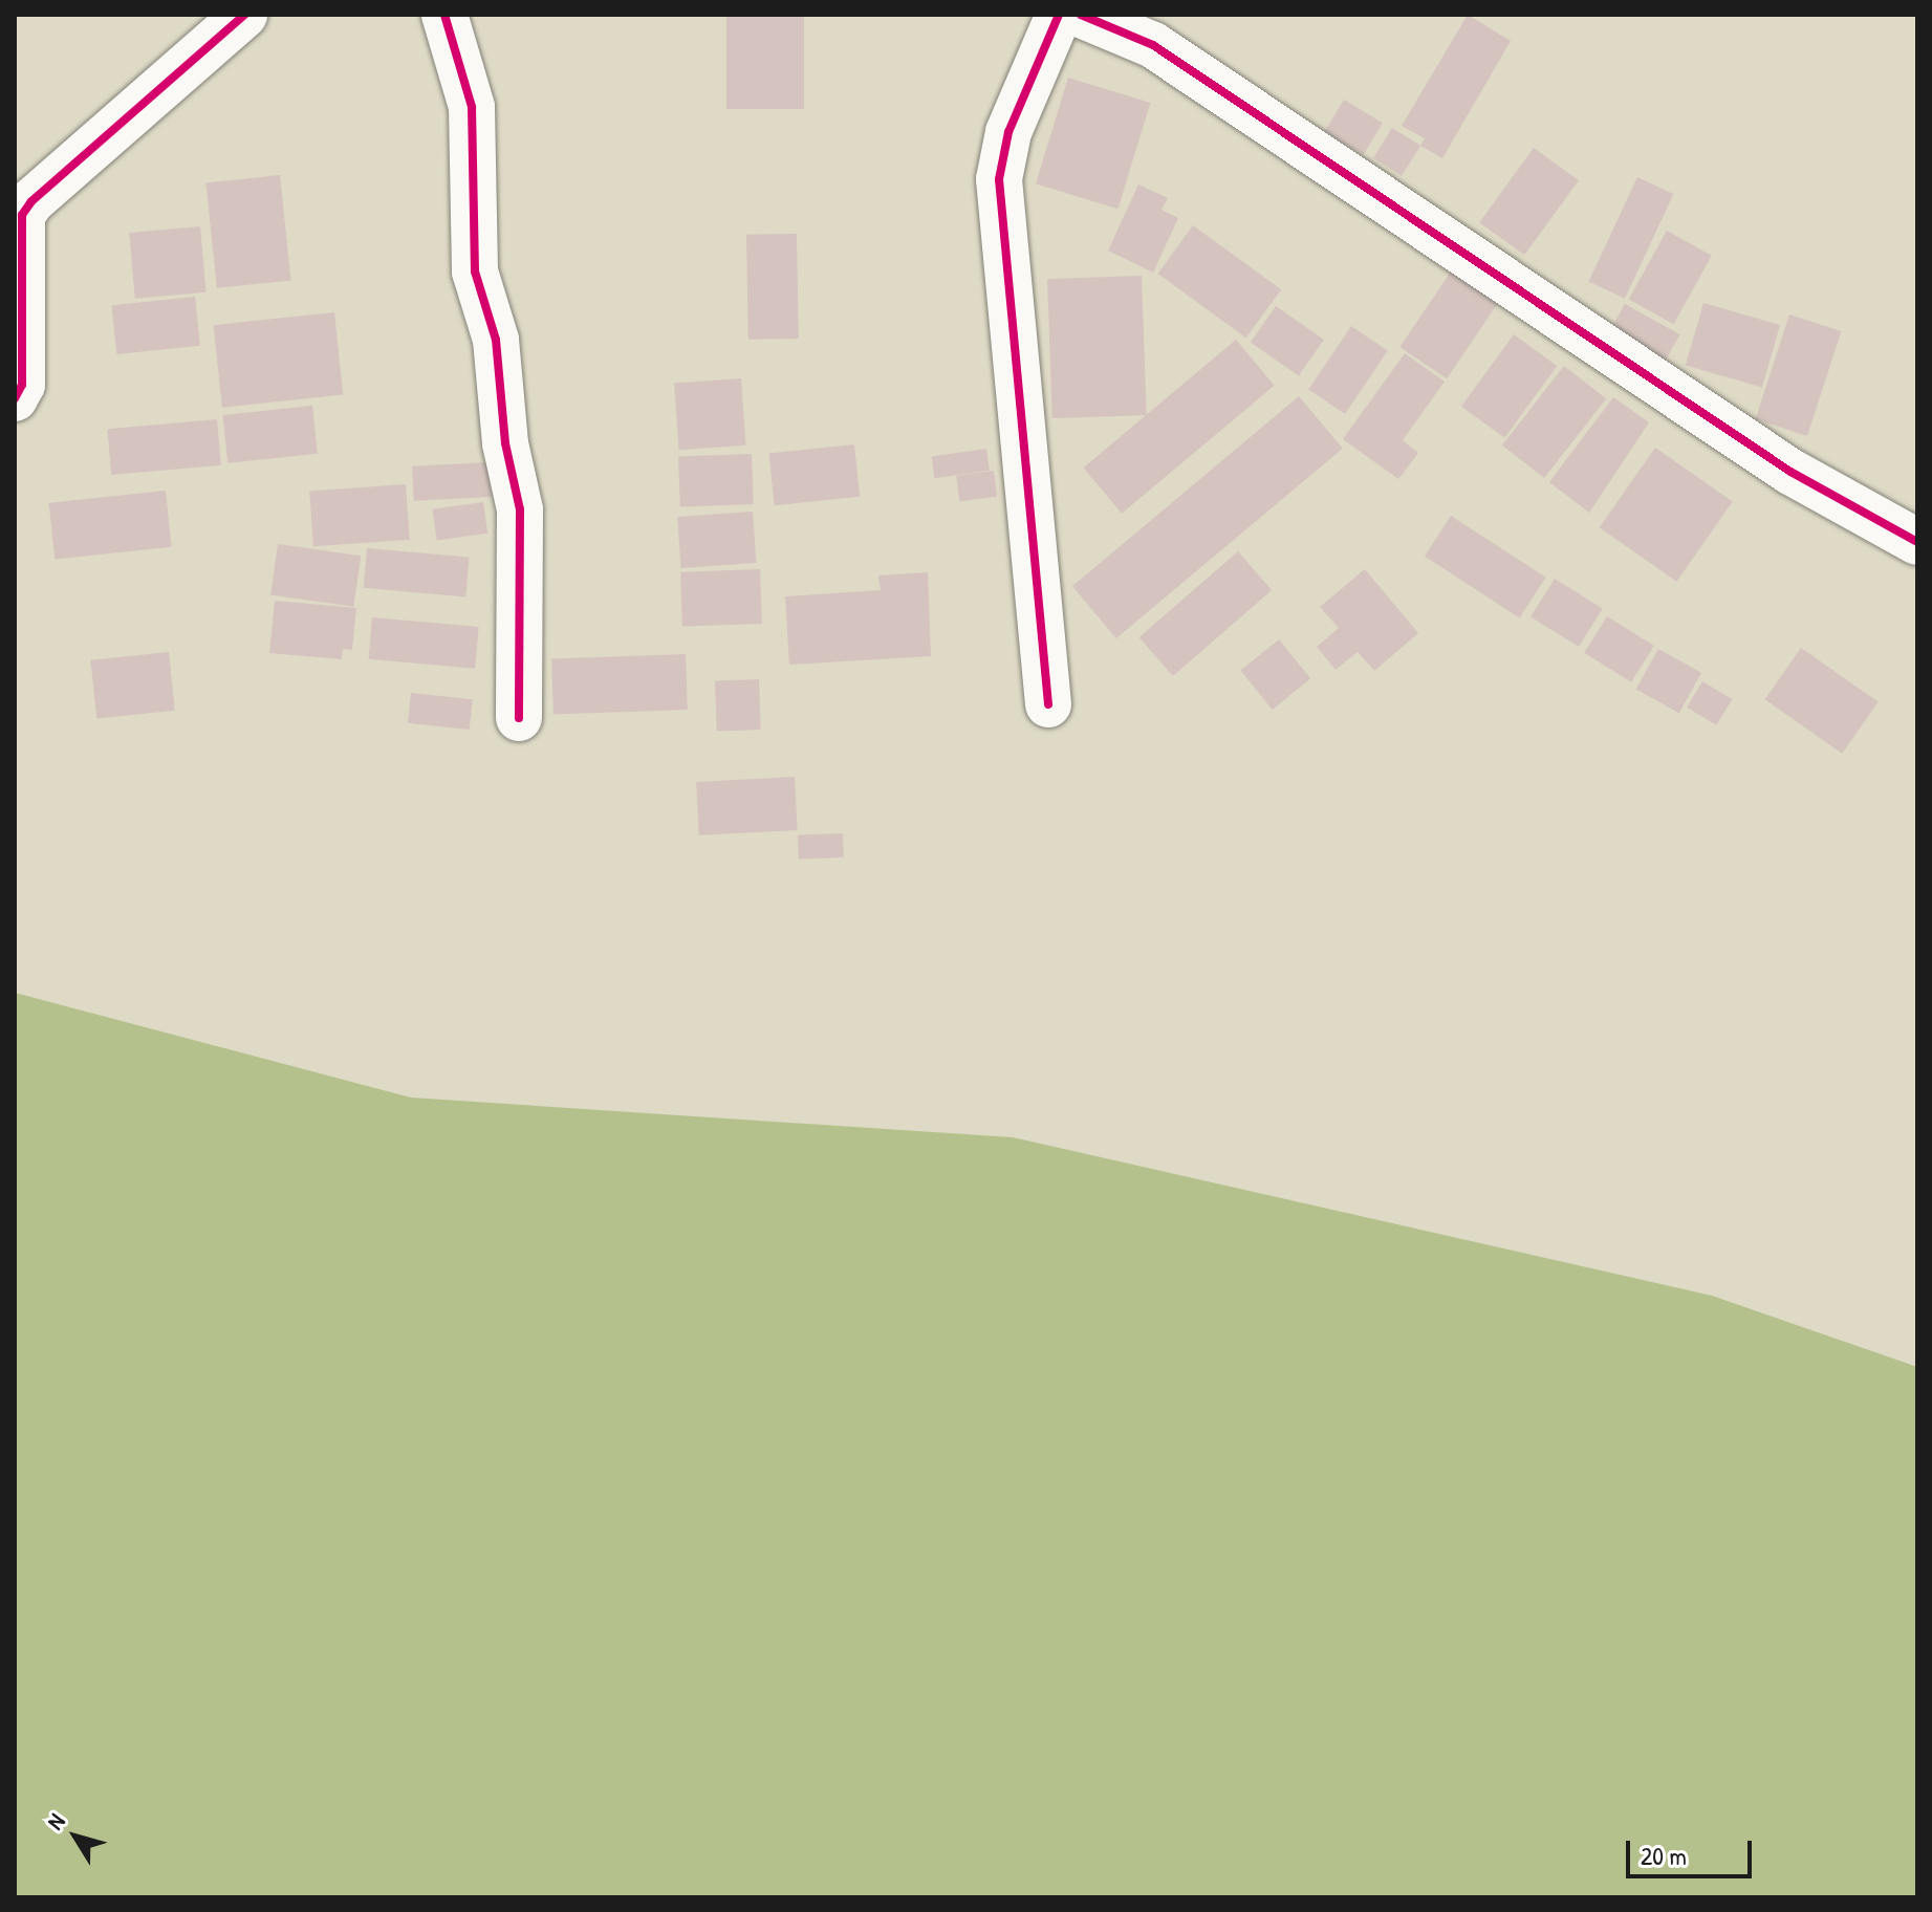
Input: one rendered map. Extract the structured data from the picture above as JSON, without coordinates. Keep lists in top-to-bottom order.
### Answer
{
  "scale_bar": "20 m",
  "north": "top left"
}
